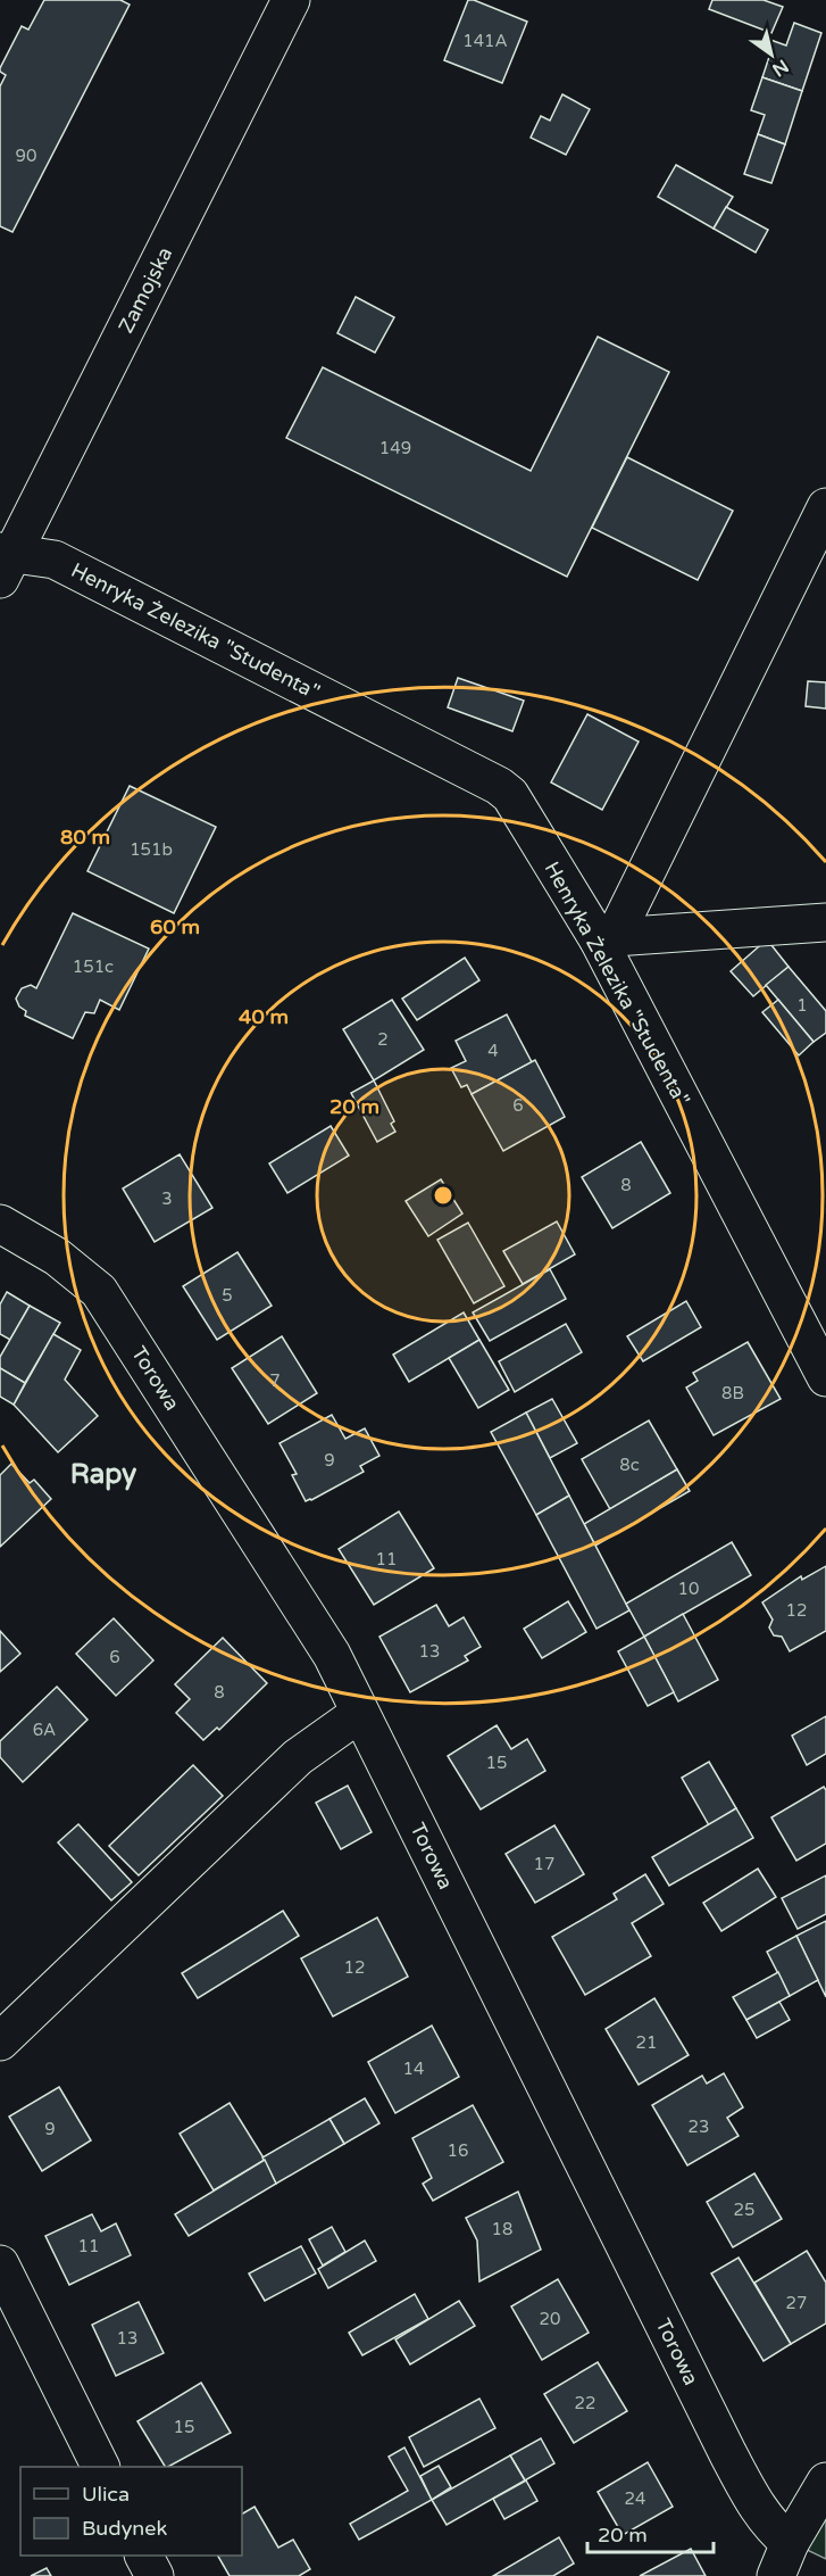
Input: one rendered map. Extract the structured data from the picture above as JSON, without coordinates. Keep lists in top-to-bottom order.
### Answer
{
  "streets": {
    "street": ["Zamojska", "Henryka Żelezika \"Studenta\"", "Torowa"]
  },
  "crossings": [
    ["Zamojska", "Henryka Żelezika \"Studenta\""]
  ],
  "districts": ["Rapy"],
  "house_numbers": [
    "141A",
    "90",
    "149",
    "151b",
    "151c",
    "1",
    "2",
    "4",
    "6",
    "8",
    "3",
    "5",
    "7",
    "8B",
    "9",
    "8c",
    "11",
    "10",
    "12",
    "13",
    "6",
    "8",
    "6A",
    "15",
    "17",
    "12",
    "21",
    "14",
    "23",
    "9",
    "16",
    "25",
    "18",
    "11",
    "27",
    "20",
    "13",
    "22",
    "15",
    "24"
  ],
  "legend": ["Ulica", "Budynek"],
  "scale_bar": "20 m",
  "north": "bottom right",
  "rings": [
    "80 m",
    "60 m",
    "40 m",
    "20 m"
  ]
}
